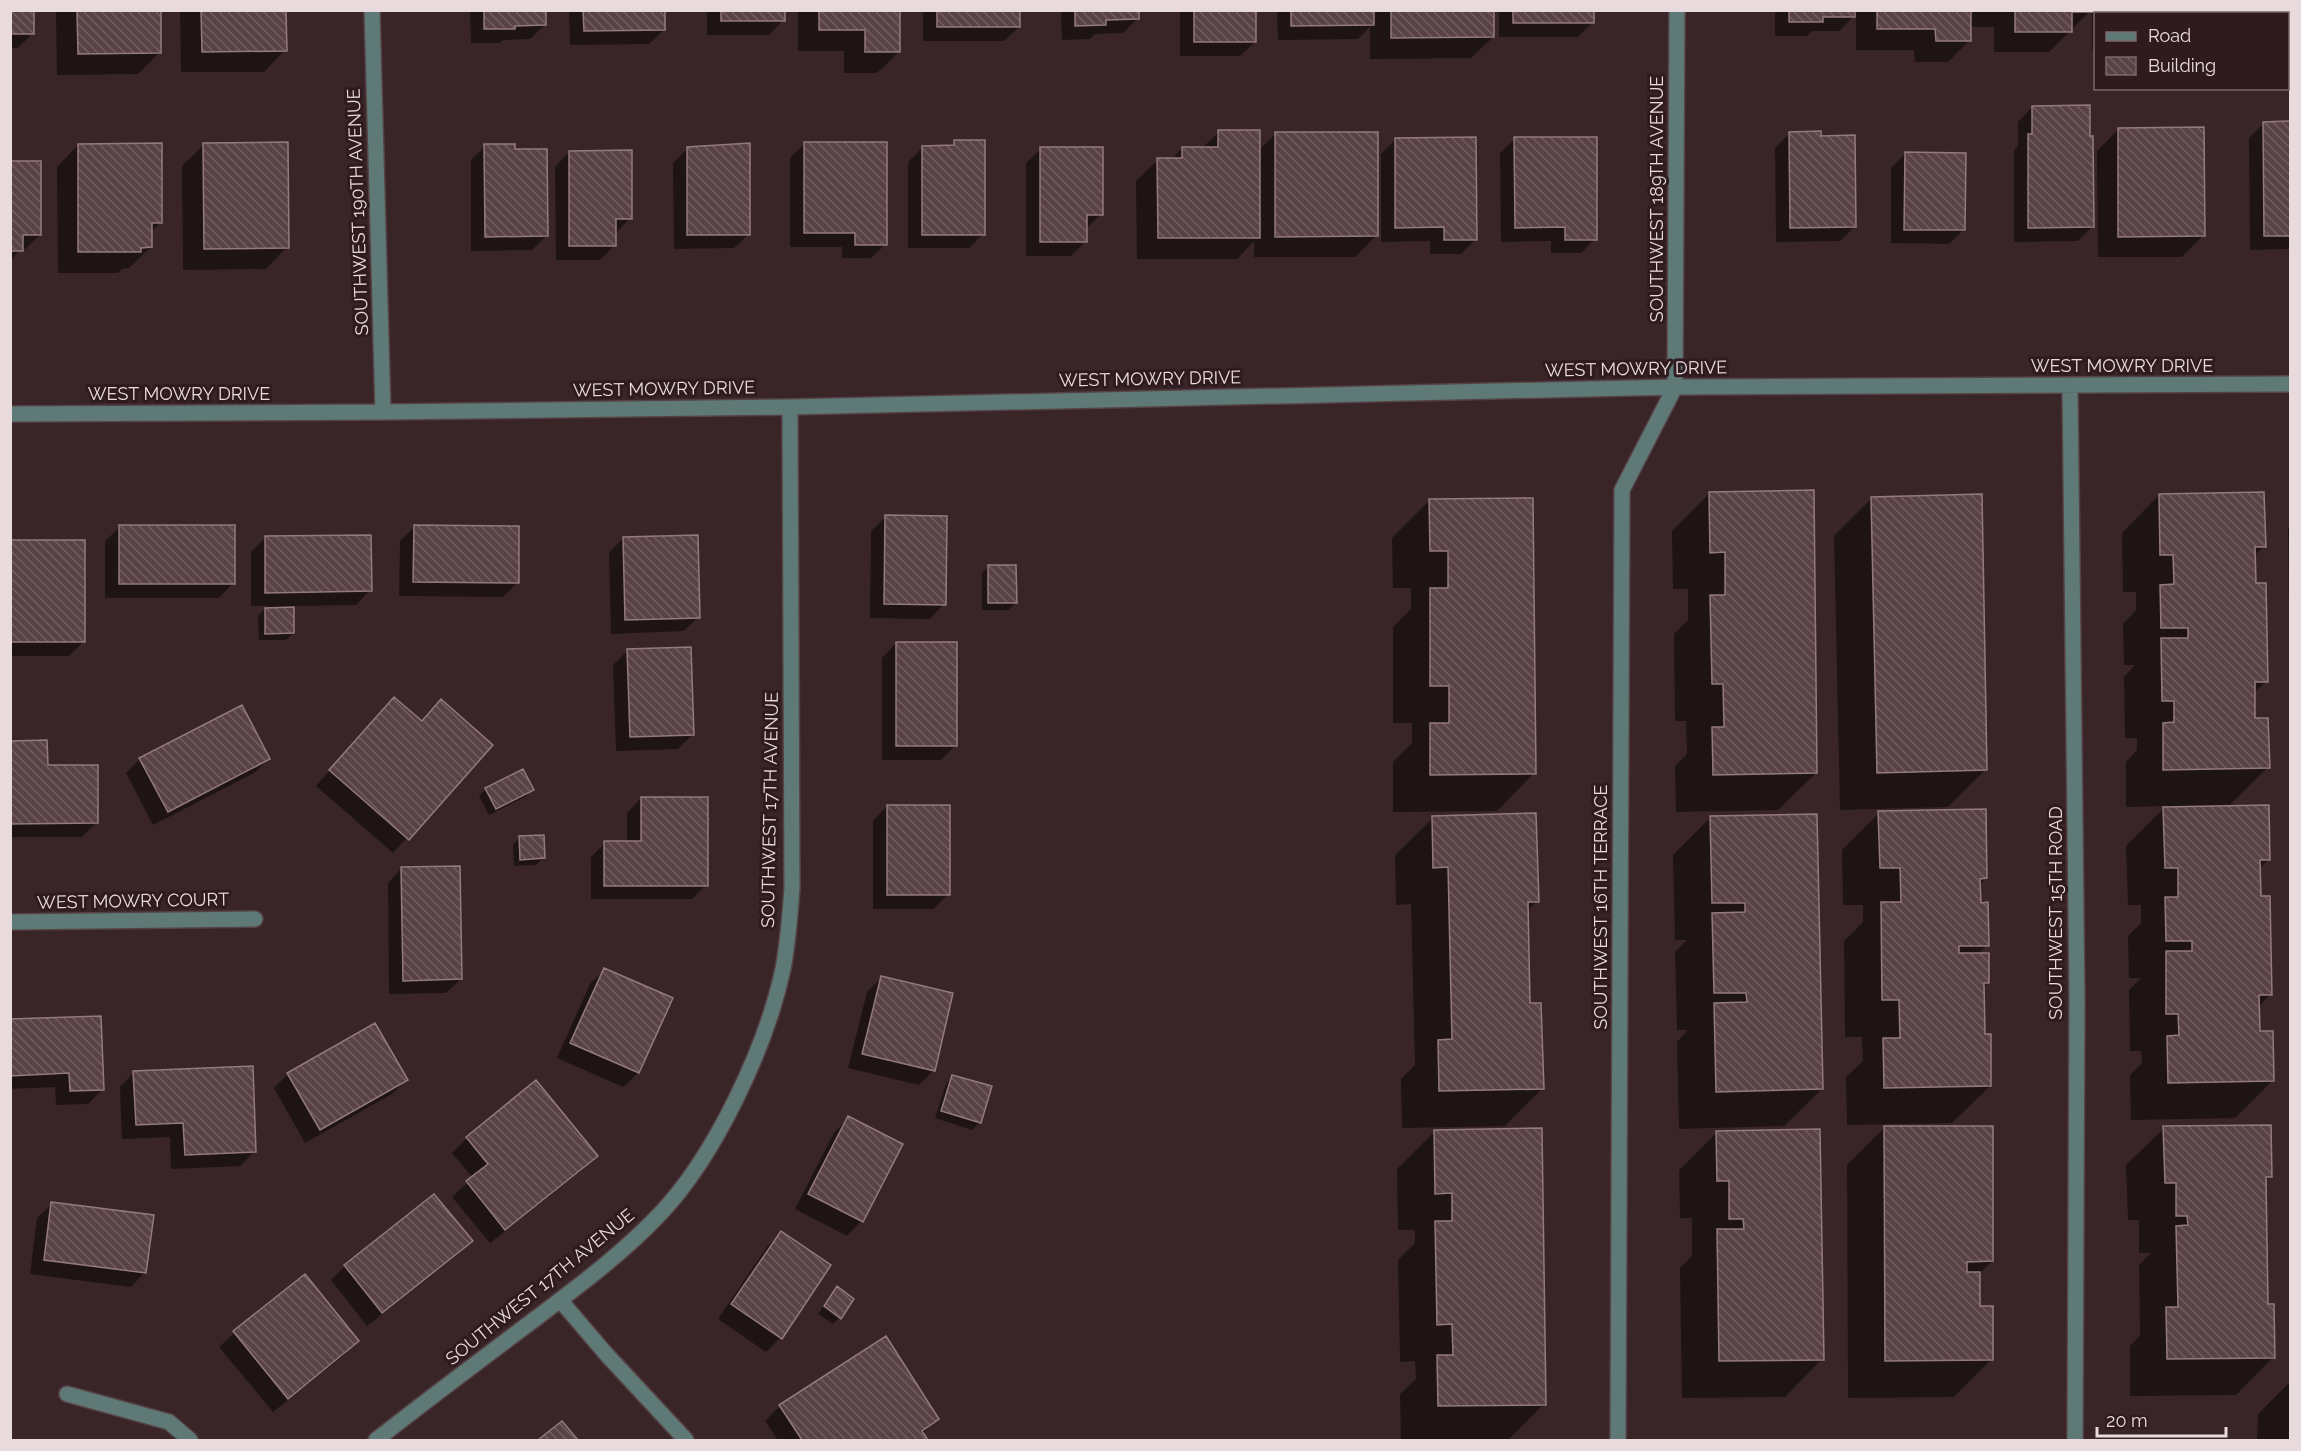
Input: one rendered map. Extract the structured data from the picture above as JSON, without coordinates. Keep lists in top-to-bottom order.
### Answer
{
  "streets": {
    "street": [
      "SOUTHWEST 189TH AVENUE",
      "SOUTHWEST 190TH AVENUE",
      "WEST MOWRY DRIVE",
      "SOUTHWEST 17TH AVENUE",
      "WEST MOWRY COURT",
      "SOUTHWEST 16TH TERRACE",
      "SOUTHWEST 15TH ROAD"
    ]
  },
  "crossings": [
    ["SOUTHWEST 189TH AVENUE", "WEST MOWRY DRIVE"],
    ["SOUTHWEST 189TH AVENUE", "SOUTHWEST 16TH TERRACE"],
    ["SOUTHWEST 190TH AVENUE", "WEST MOWRY DRIVE"],
    ["WEST MOWRY DRIVE", "SOUTHWEST 17TH AVENUE"],
    ["WEST MOWRY DRIVE", "SOUTHWEST 16TH TERRACE"],
    ["WEST MOWRY DRIVE", "SOUTHWEST 15TH ROAD"]
  ],
  "legend": ["Road", "Building"],
  "scale_bar": "20 m"
}
